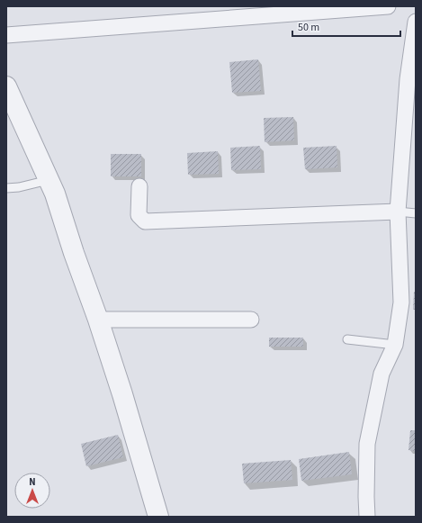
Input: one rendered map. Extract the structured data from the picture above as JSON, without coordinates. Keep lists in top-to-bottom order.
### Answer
{
  "scale_bar": "50 m",
  "north": "top"
}
